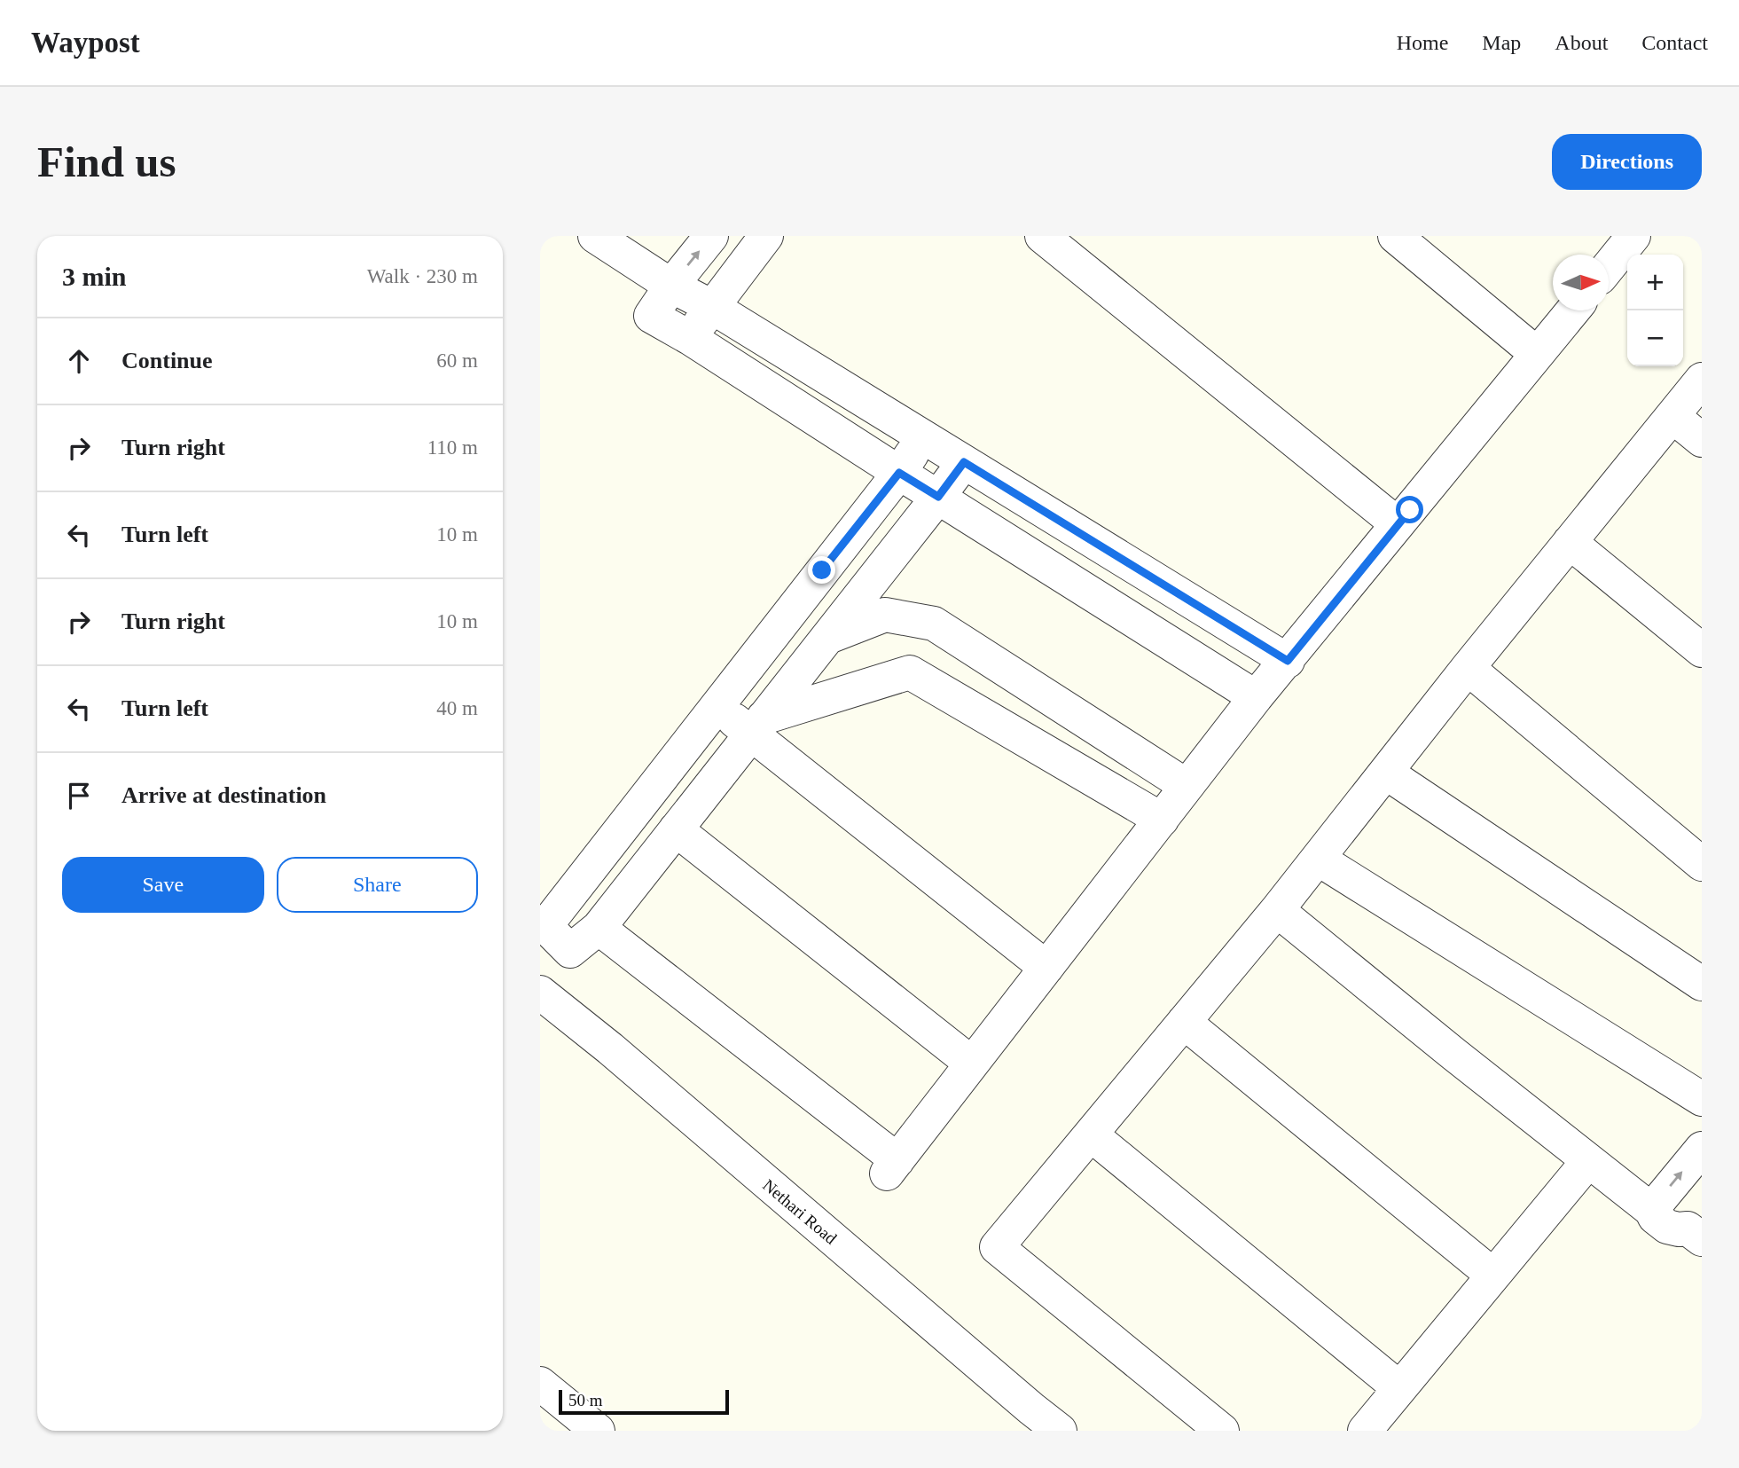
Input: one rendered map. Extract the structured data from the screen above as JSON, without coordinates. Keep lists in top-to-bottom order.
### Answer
{
  "streets": {
    "street": ["Nethari Road"]
  },
  "scale_bar": "50 m",
  "north": "right",
  "page": {
    "header": "Waypost",
    "nav": [
      "Home",
      "Map",
      "About",
      "Contact"
    ],
    "buttons": [
      "Directions",
      ["Save", "Share"]
    ],
    "title": "Find us",
    "heading": ["3 min", "Walk · 230 m"],
    "map_buttons": ["+", "−"],
    "list": [
      ["Continue", "60 m"],
      ["Turn right", "110 m"],
      ["Turn left", "10 m"],
      ["Turn right", "10 m"],
      ["Turn left", "40 m"],
      "Arrive at destination"
    ],
    "scale": "50 m"
  }
}
